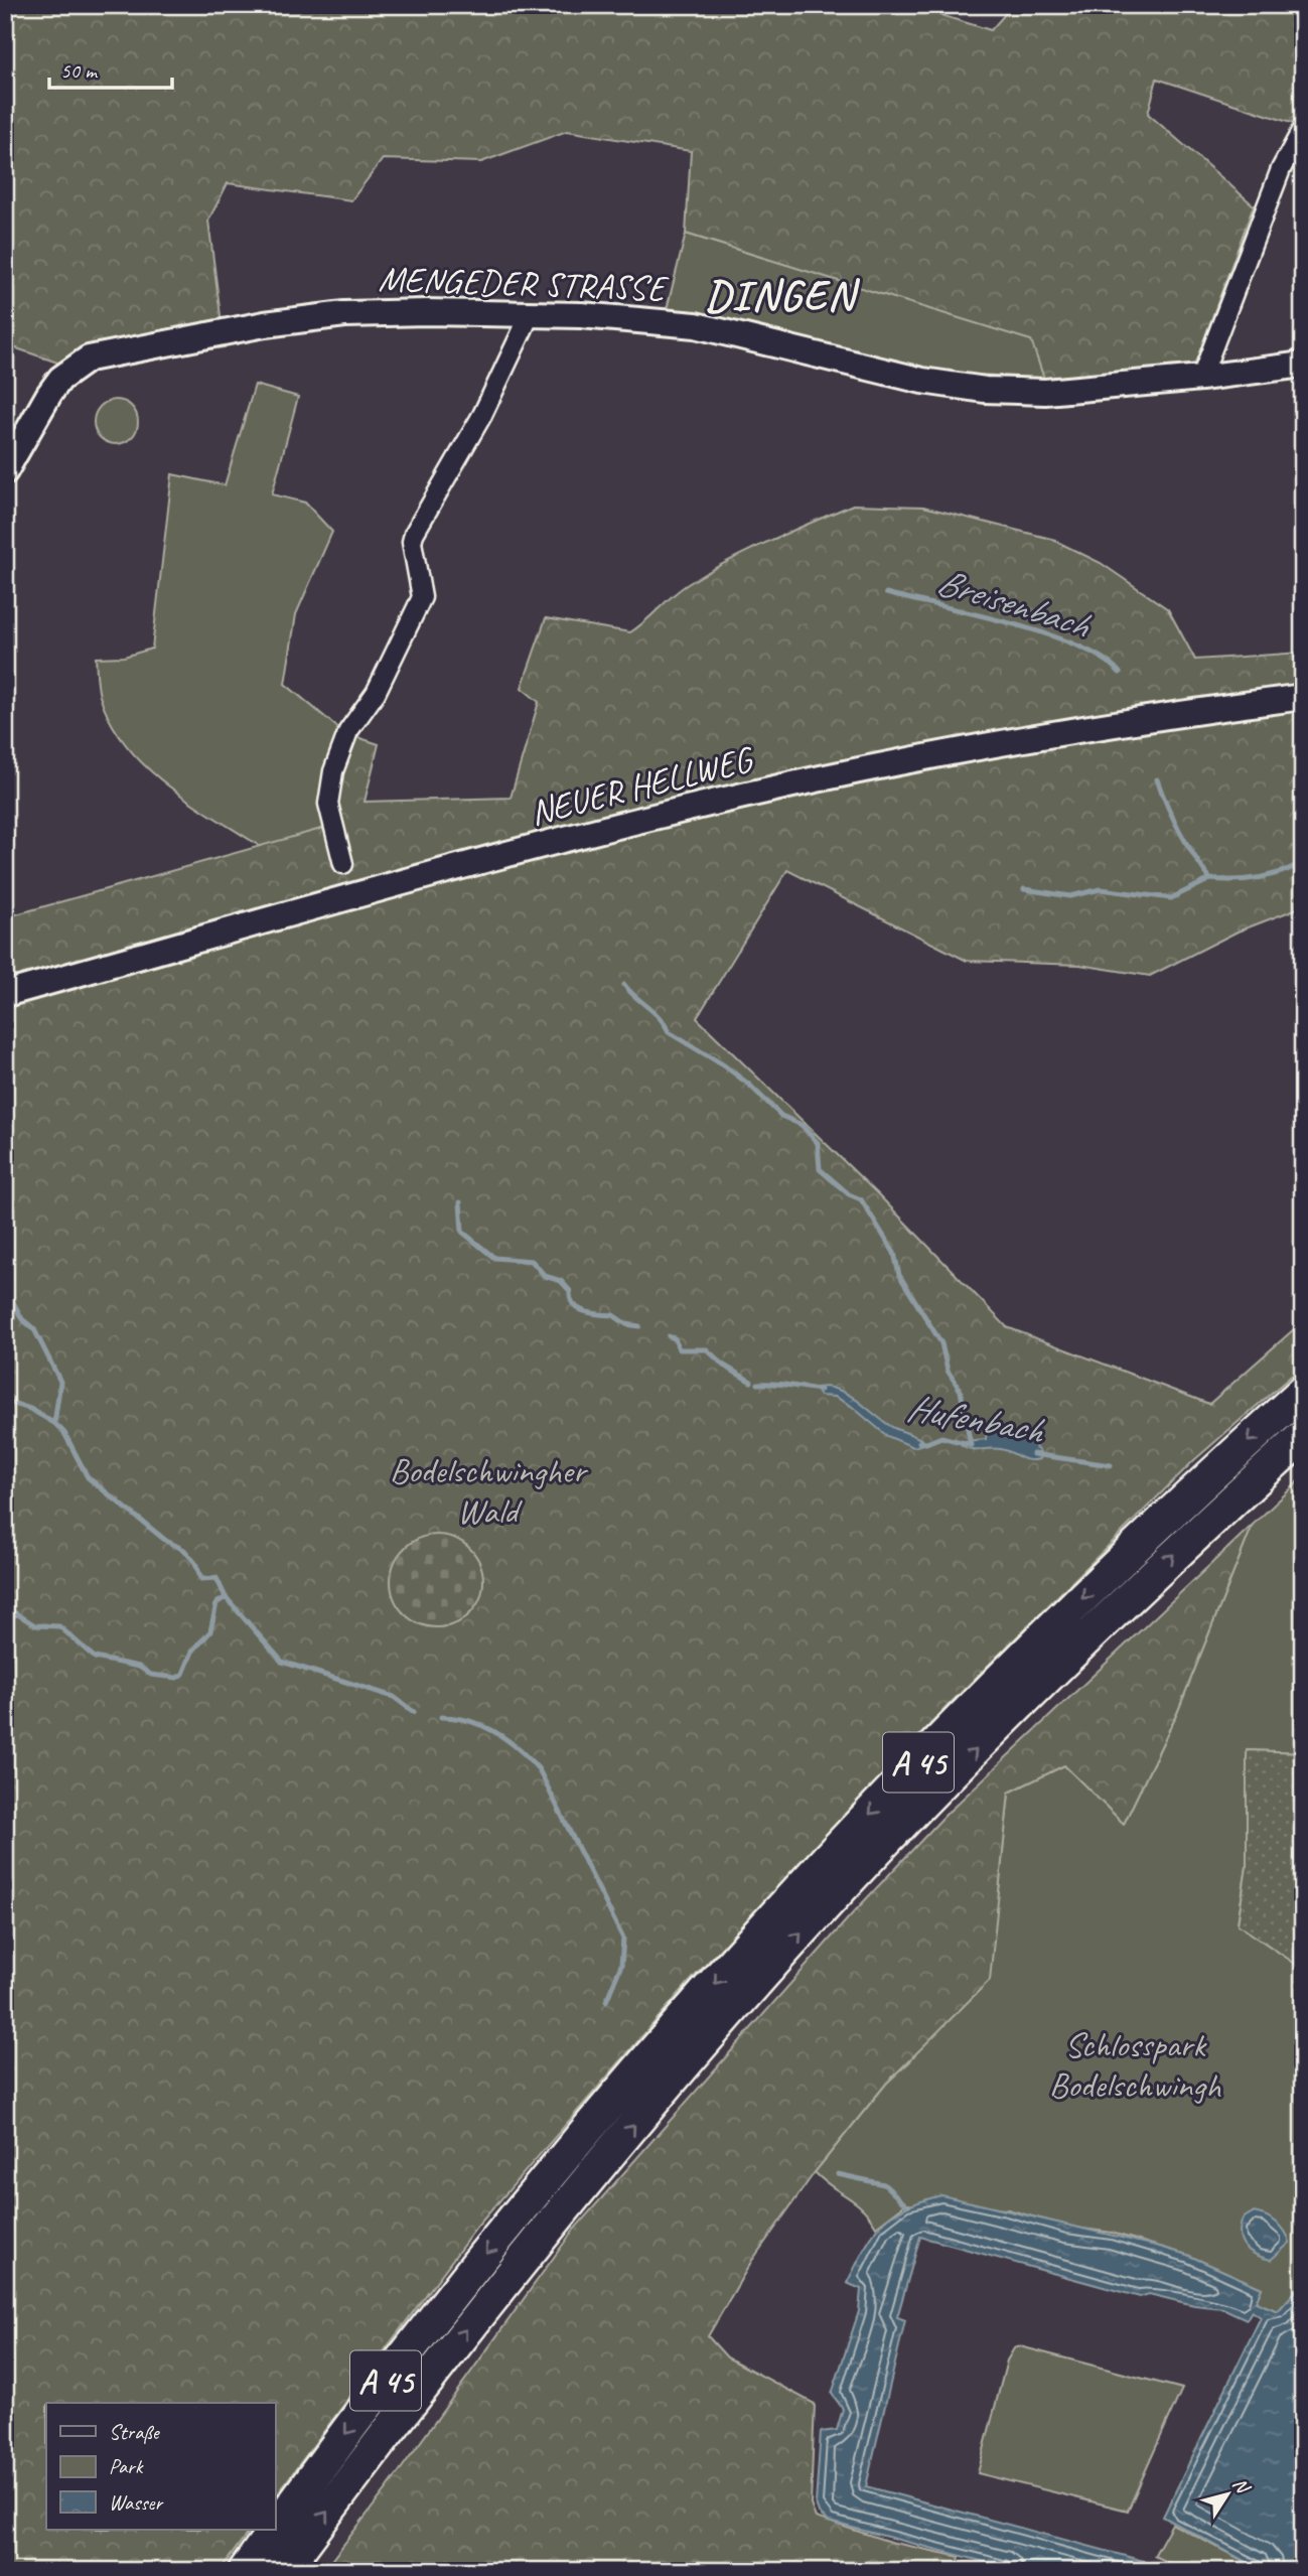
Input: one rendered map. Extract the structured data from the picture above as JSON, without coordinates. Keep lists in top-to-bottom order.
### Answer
{
  "streets": {
    "highway": ["A 45"],
    "street": ["MENGEDER STRASSE", "NEUER HELLWEG"]
  },
  "districts": ["DINGEN"],
  "water": ["Breisenbach", "Hufenbach"],
  "parks": ["Bodelschwingher Wald", "Schlosspark Bodelschwingh"],
  "legend": ["Straße", "Park", "Wasser"],
  "scale_bar": "50 m",
  "north": "top right"
}
